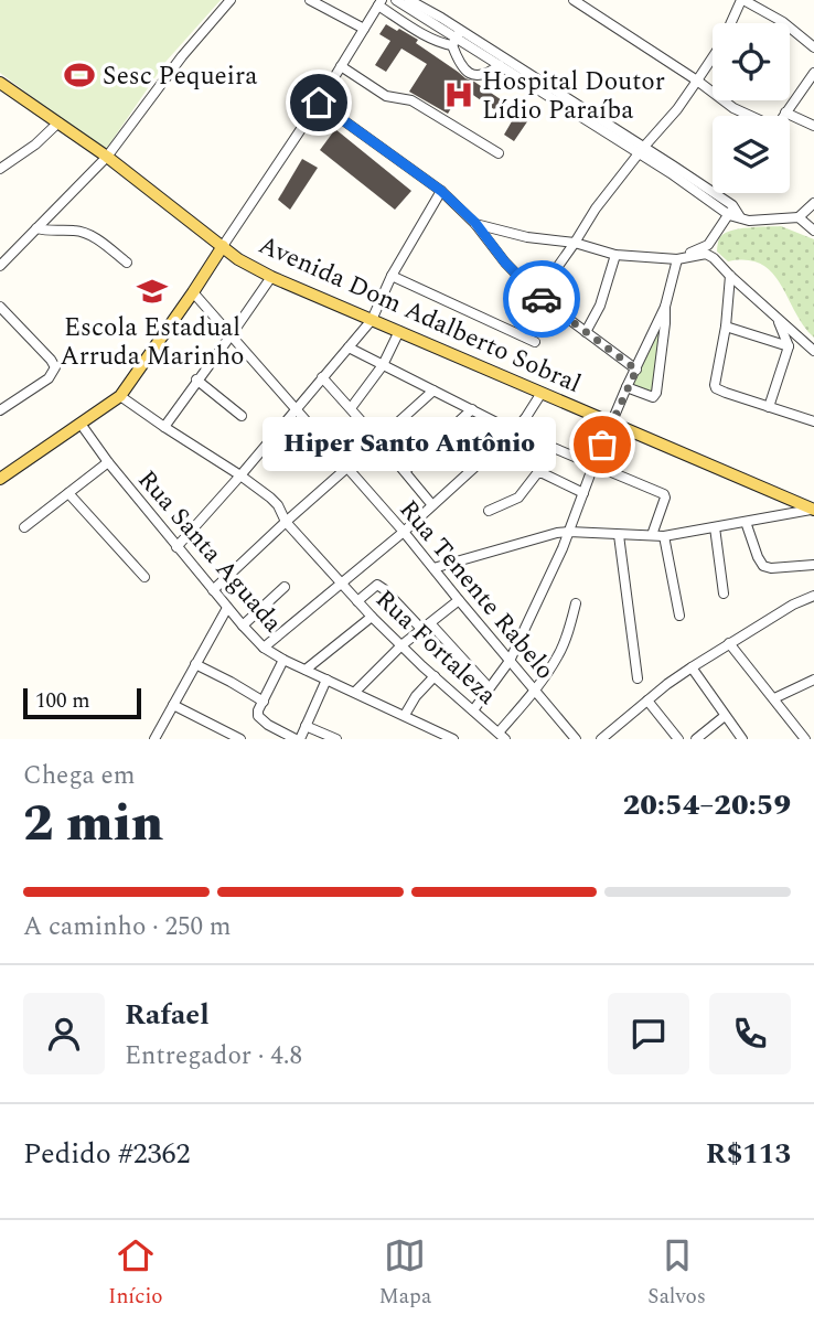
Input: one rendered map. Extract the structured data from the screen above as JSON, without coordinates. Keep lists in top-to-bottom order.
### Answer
{
  "streets": {
    "main road": ["Avenida Dom Adalberto Sobral"],
    "street": ["Rua Santa Aguada", "Rua Tenente Rabelo", "Rua Fortaleza"]
  },
  "places": {
    "sports": ["Sesc Pequeira"],
    "hospital": ["Hospital Doutor Lídio Paraíba"],
    "school or university": ["Escola Estadual Arruda Marinho"],
    "other": ["Hiper Santo Antônio"]
  },
  "scale_bar": "100 m",
  "page": {
    "bubble": "Hiper Santo Antônio",
    "scale": "100 m",
    "heading": ["2 min", "Chega em", "20:54–20:59"],
    "panel": [
      "Rafael",
      "Entregador · 4.8",
      "Pedido #2362",
      "R$113"
    ],
    "bar": "A caminho · 250 m",
    "tabs": ["Início", "Mapa", "Salvos"]
  }
}
